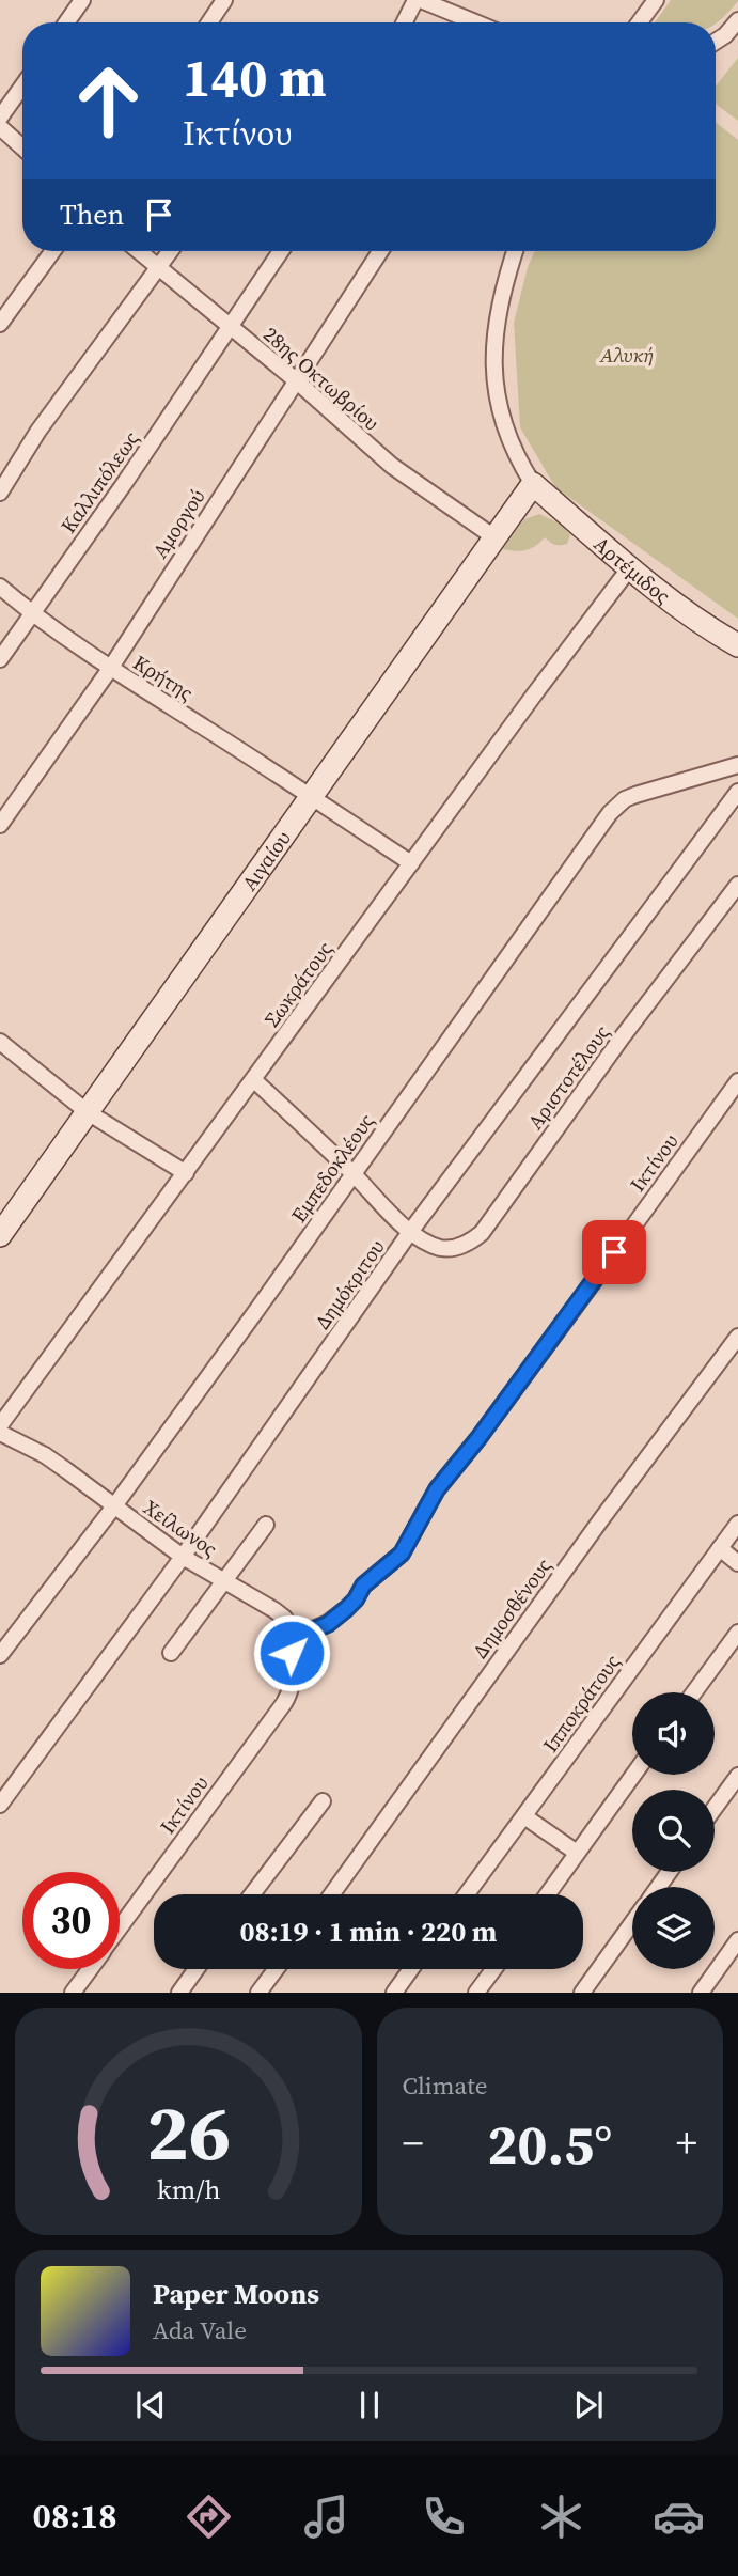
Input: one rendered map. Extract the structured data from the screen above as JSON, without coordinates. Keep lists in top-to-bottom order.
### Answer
{
  "streets": {
    "main road": ["Αρτέμιδος", "Αιγαίου"],
    "street": [
      "28ης Οκτωβρίου",
      "Καλλιπόλεως",
      "Αμοργού",
      "Κρήτης",
      "Σωκράτους",
      "Αριστοτέλους",
      "Ικτίνου",
      "Εμπεδοκλέους",
      "Δημόκριτου",
      "Χείλωνος",
      "Δημοσθένους",
      "Ιπποκράτους"
    ]
  },
  "crossings": [
    ["28ης Οκτωβρίου", "Καλλιπόλεως"],
    ["28ης Οκτωβρίου", "Αμοργού"],
    ["28ης Οκτωβρίου", "Αιγαίου"],
    ["Καλλιπόλεως", "Κρήτης"],
    ["Αμοργού", "Κρήτης"],
    ["Αρτέμιδος", "Αιγαίου"],
    ["Αρτέμιδος", "Σωκράτους"],
    ["Κρήτης", "Αιγαίου"],
    ["Κρήτης", "Σωκράτους"],
    ["Σωκράτους", "Αριστοτέλους"],
    ["Αριστοτέλους", "Εμπεδοκλέους"],
    ["Αριστοτέλους", "Δημόκριτου"],
    ["Ικτίνου", "Χείλωνος"],
    ["Εμπεδοκλέους", "Χείλωνος"],
    ["Δημόκριτου", "Χείλωνος"]
  ],
  "parks": ["Αλυκή"],
  "page": {
    "turn": ["140 m", "Ικτίνου"],
    "then": "Then",
    "limit": "30",
    "trip": "08:19 · 1 min · 220 m",
    "tile": "Climate",
    "heat": ["−", "20.5°", "+"],
    "song": ["Paper Moons", "Ada Vale"],
    "tabs": "08:18",
    "gauge": ["26", "km/h"]
  }
}
